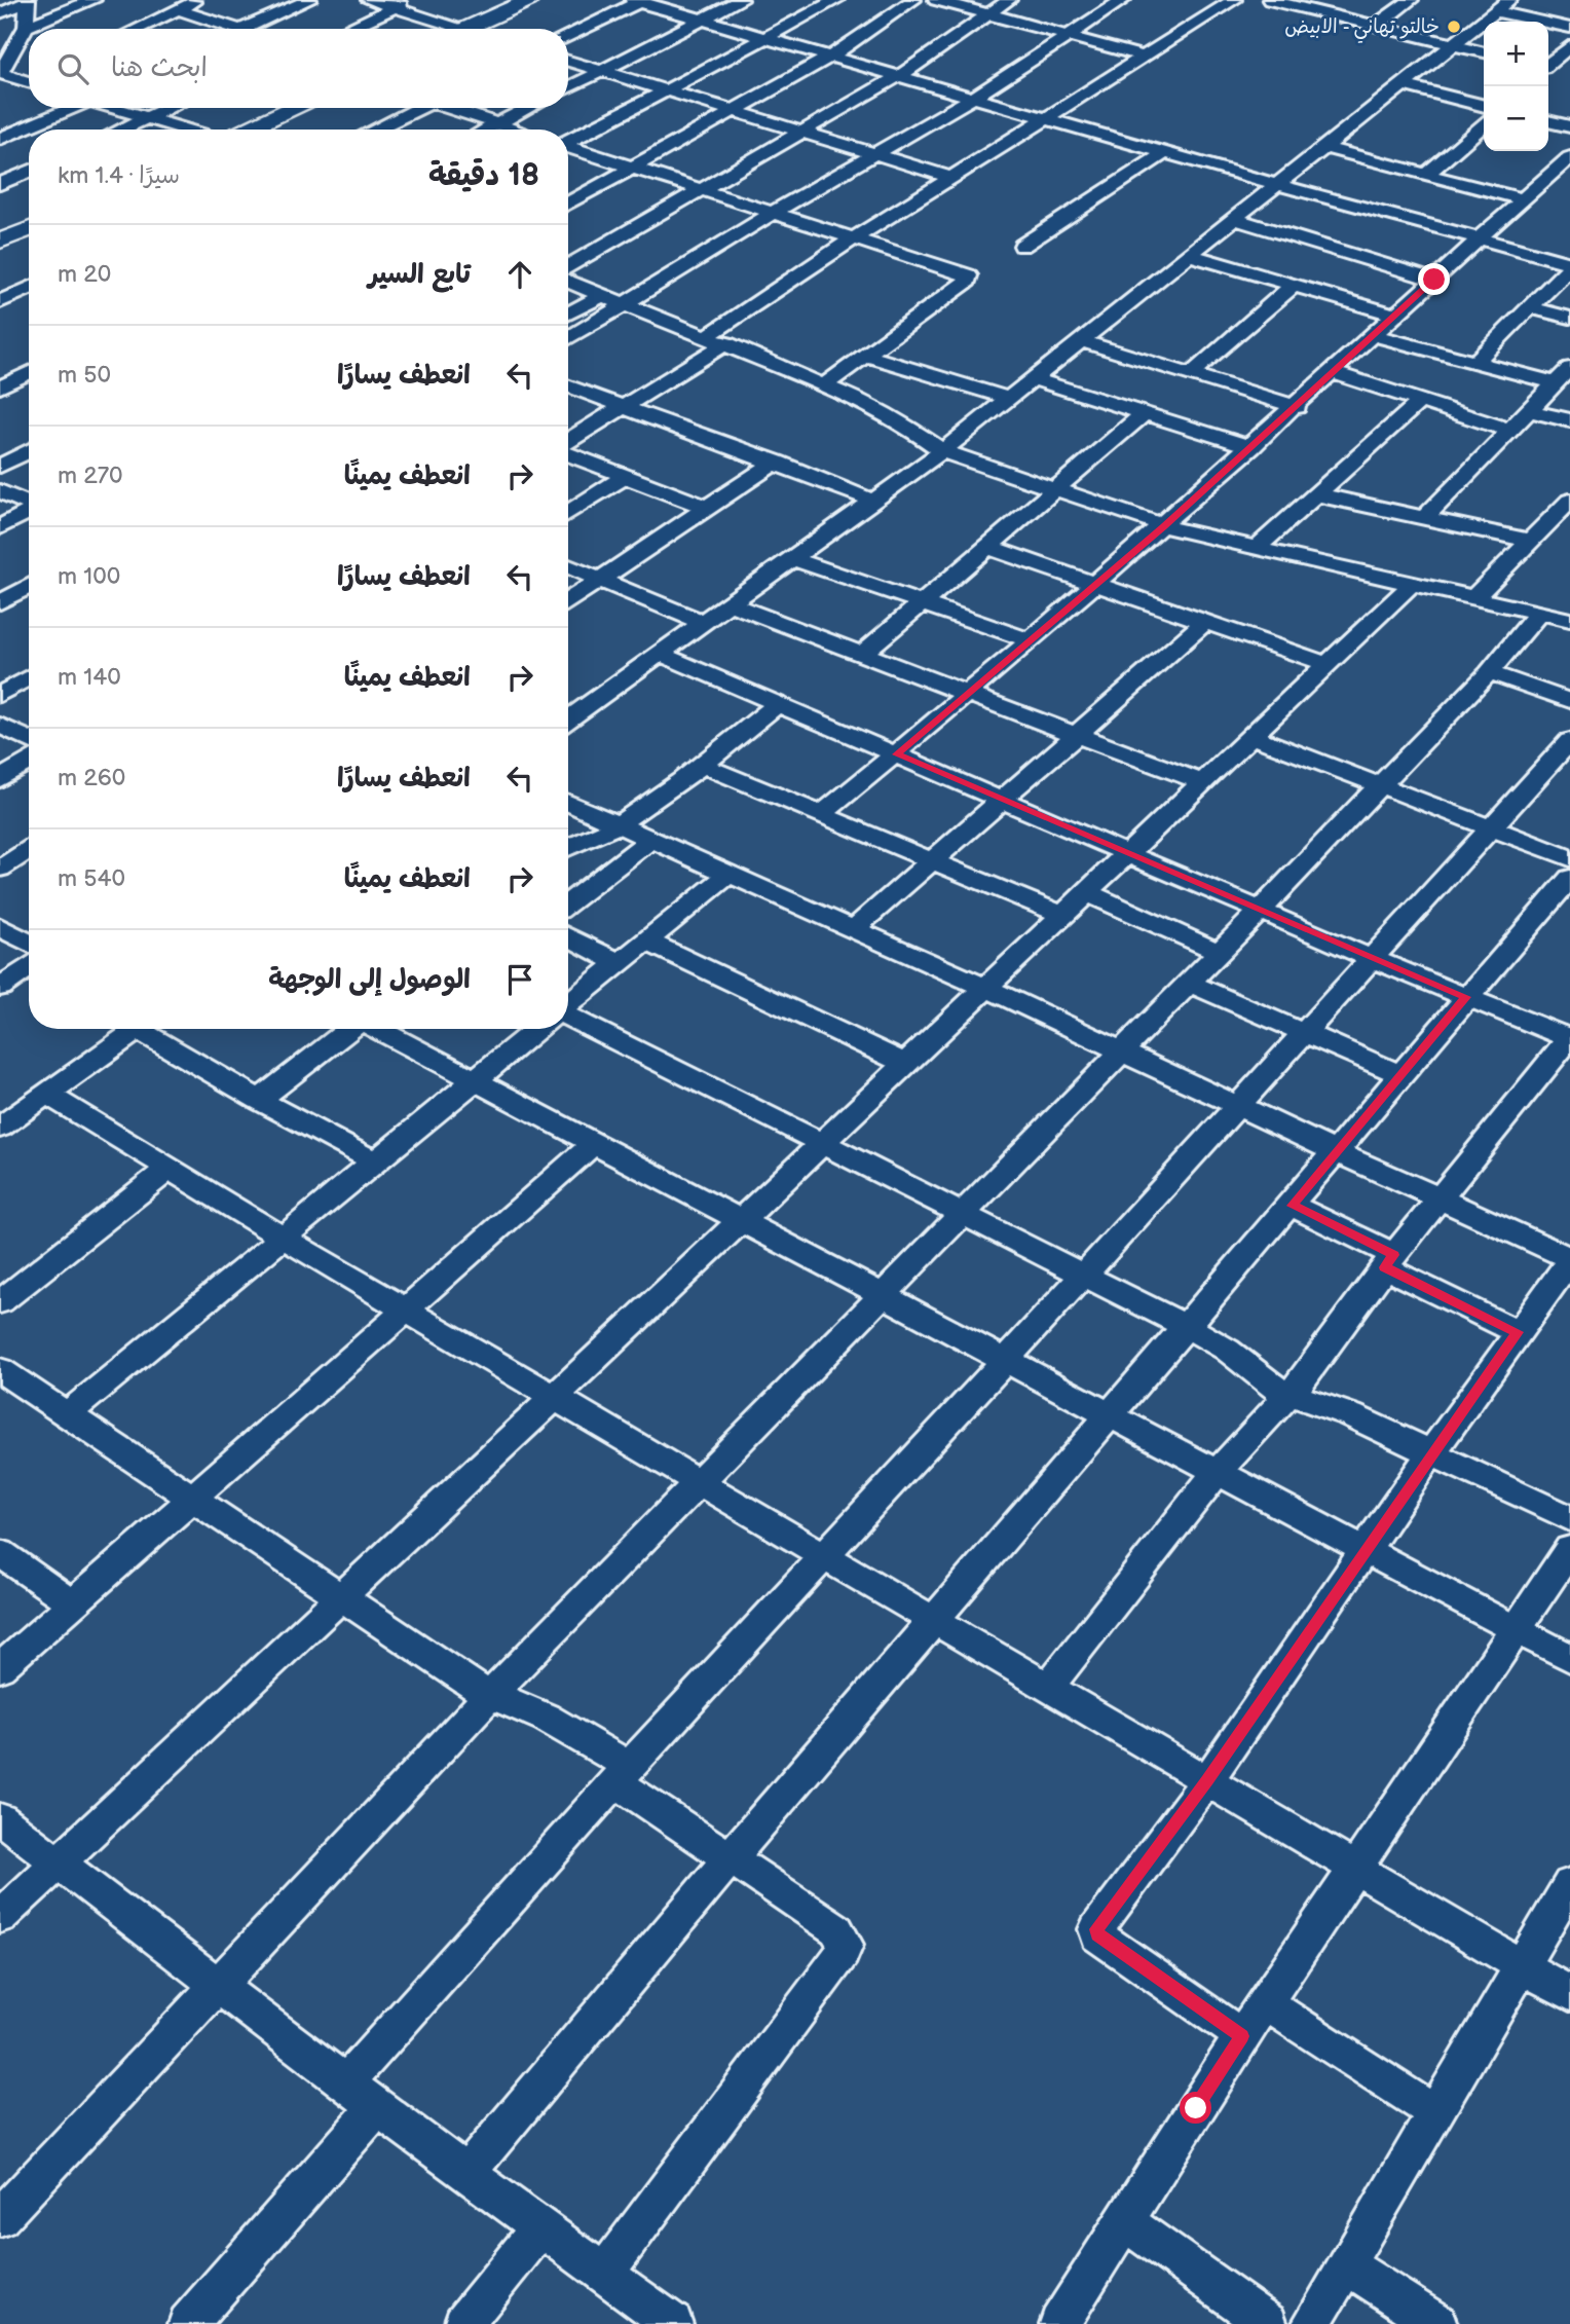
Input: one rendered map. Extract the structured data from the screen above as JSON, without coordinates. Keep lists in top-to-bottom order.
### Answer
{
  "places": ["خالتو تهاني - الابيض"],
  "page": {
    "map_buttons": ["+", "−"],
    "search": "ابحث هنا",
    "heading": ["18 دقيقة", "سيرًا · 1.4 km"],
    "list": [
      ["تابع السير", "20 m"],
      ["انعطف يسارًا", "50 m"],
      ["انعطف يمينًا", "270 m"],
      ["انعطف يسارًا", "100 m"],
      ["انعطف يمينًا", "140 m"],
      ["انعطف يسارًا", "260 m"],
      ["انعطف يمينًا", "540 m"],
      "الوصول إلى الوجهة"
    ]
  }
}
